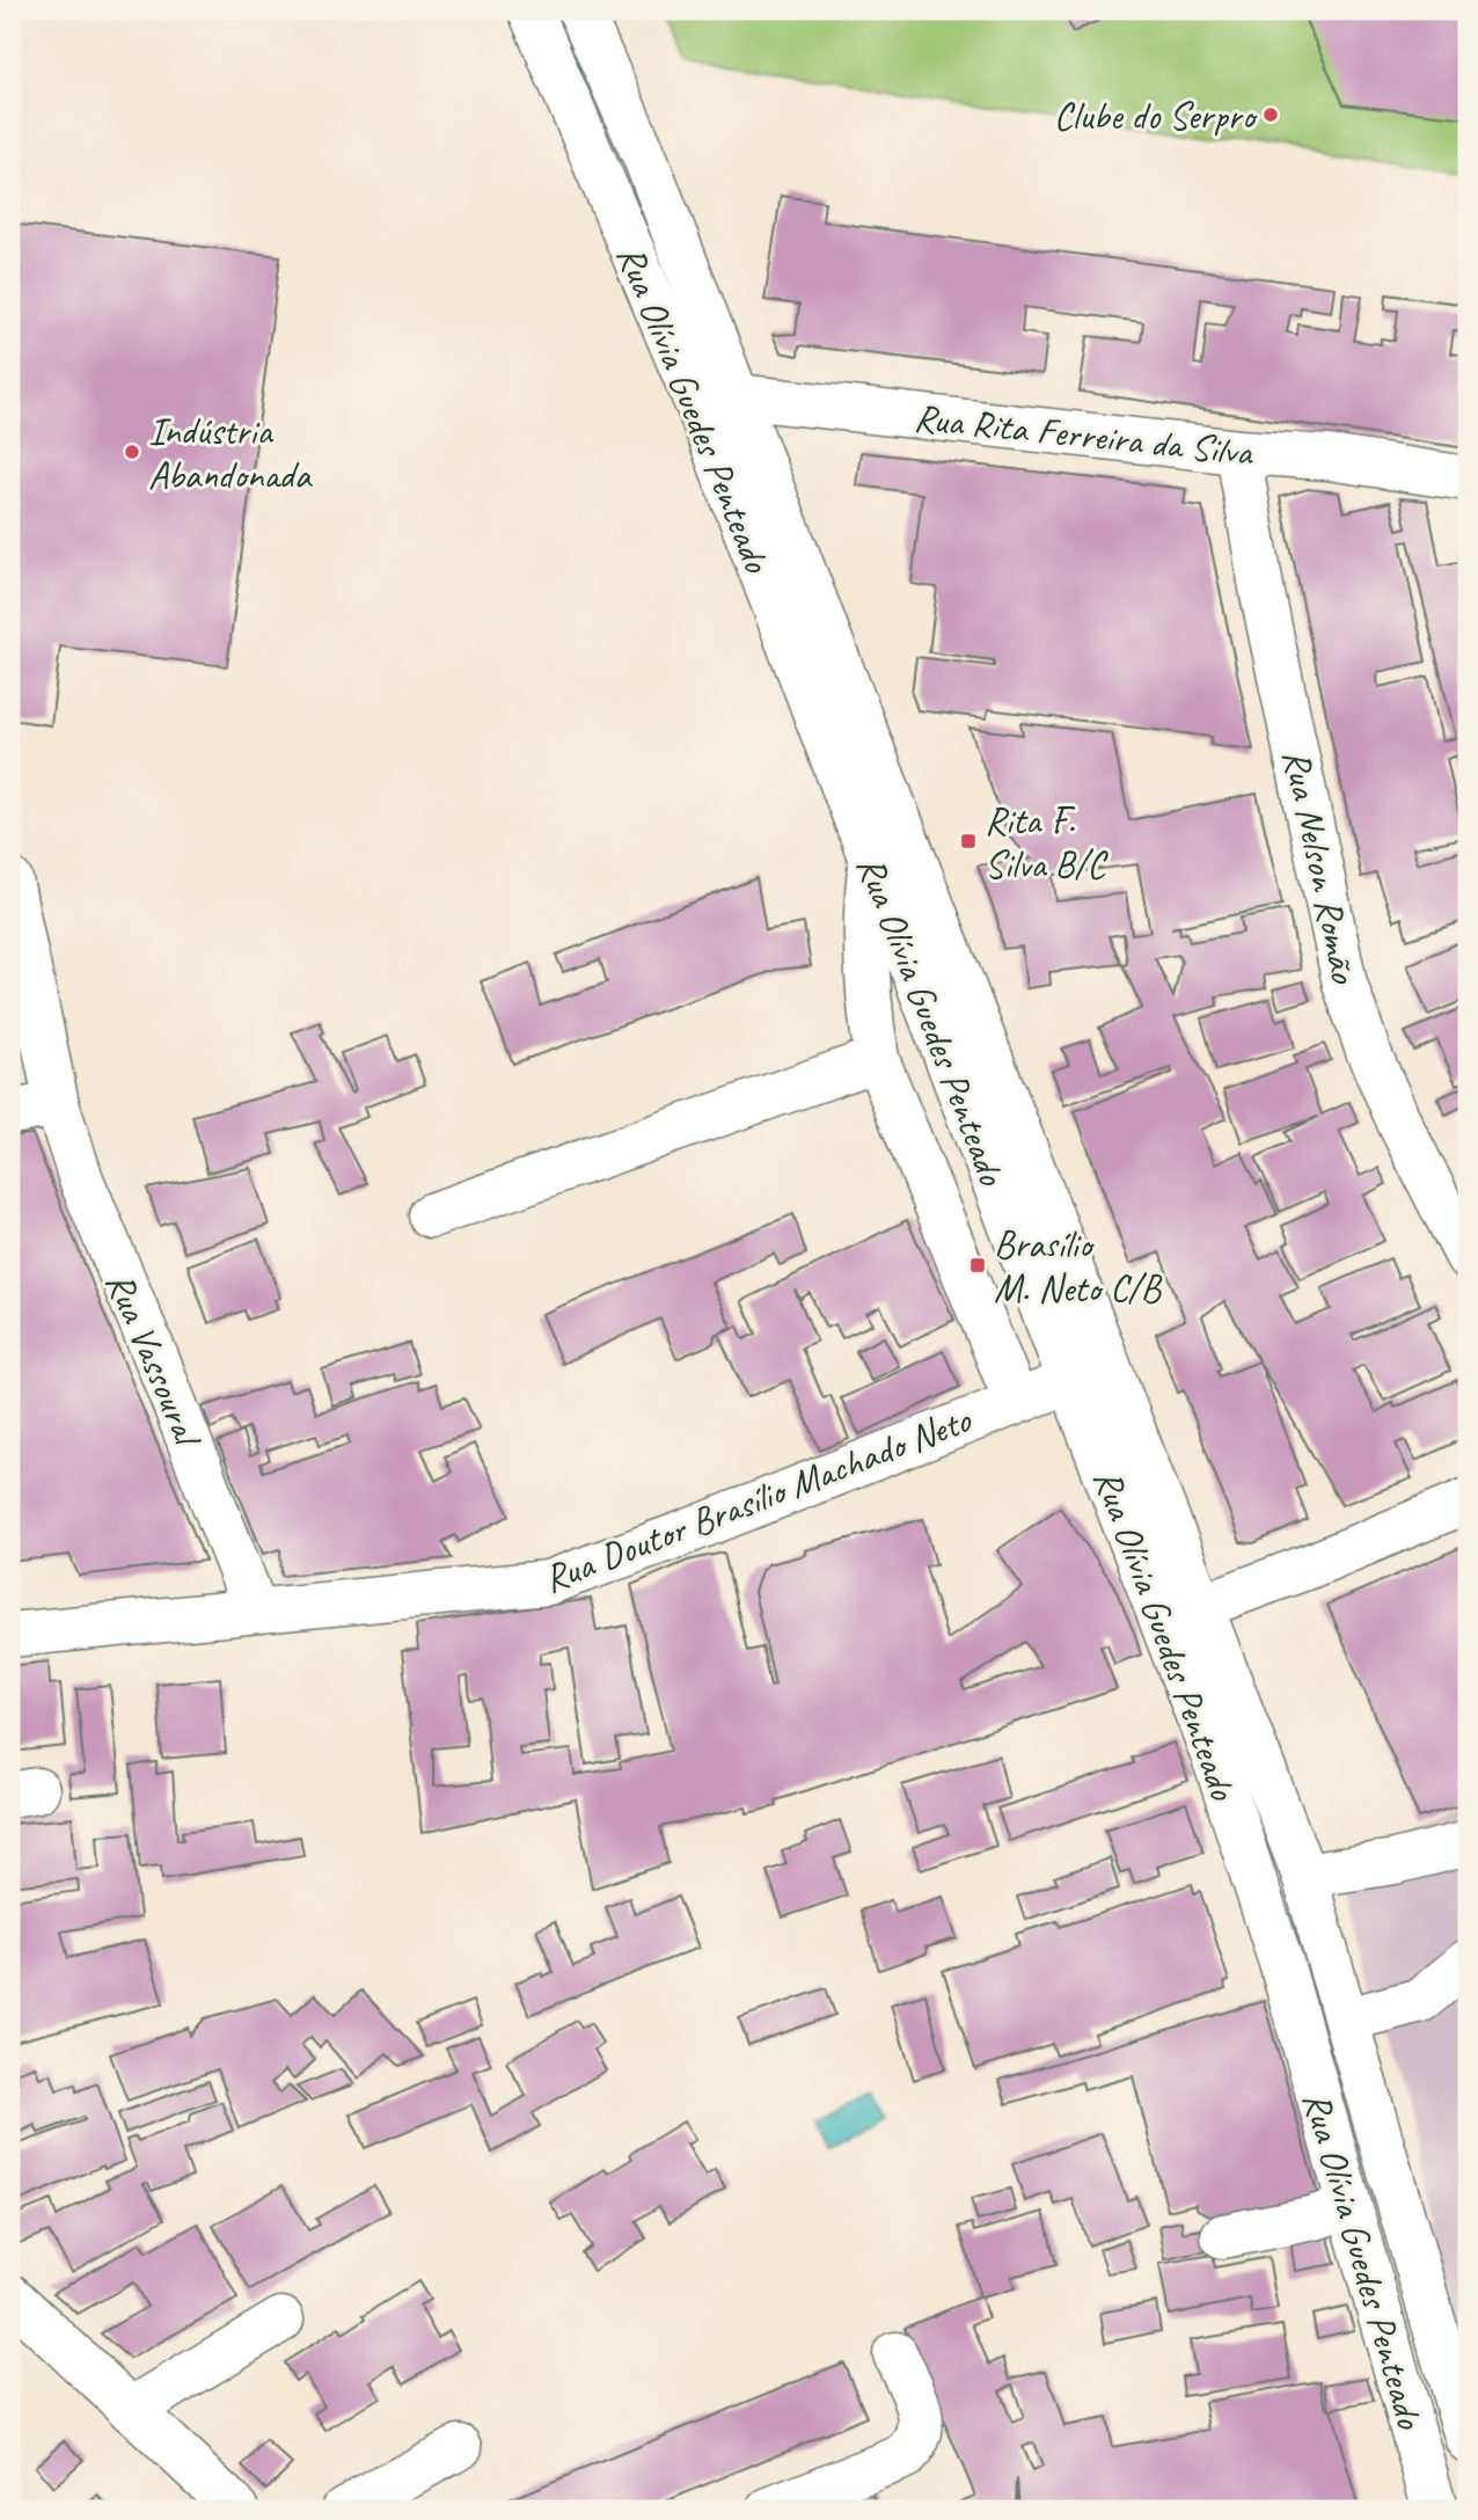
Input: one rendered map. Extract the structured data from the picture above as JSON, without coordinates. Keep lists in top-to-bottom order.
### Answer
{
  "streets": {
    "street": [
      "Rua Olívia Guedes Penteado",
      "Rua Rita Ferreira da Silva",
      "Rua Nelson Romão",
      "Rua Vassoural",
      "Rua Doutor Brasílio Machado Neto"
    ]
  },
  "crossings": [
    ["Rua Olívia Guedes Penteado", "Rua Rita Ferreira da Silva"],
    ["Rua Olívia Guedes Penteado", "Rua Doutor Brasílio Machado Neto"],
    ["Rua Rita Ferreira da Silva", "Rua Nelson Romão"],
    ["Rua Vassoural", "Rua Doutor Brasílio Machado Neto"]
  ],
  "places": {
    "other": ["Clube do Serpro", "Indústria Abandonada"],
    "transit": ["Rita F. Silva B/C", "Brasílio M. Neto C/B"]
  }
}
